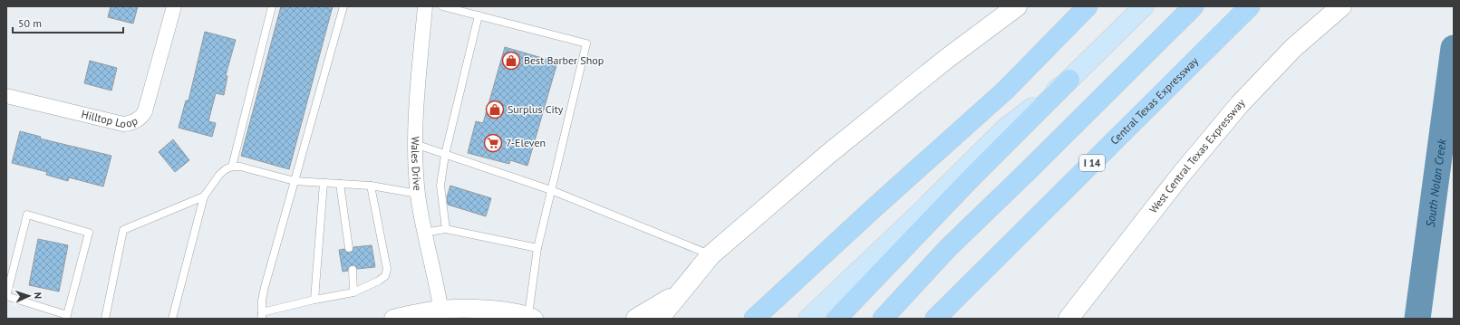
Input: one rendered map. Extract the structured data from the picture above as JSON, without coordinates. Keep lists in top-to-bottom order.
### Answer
{
  "streets": {
    "highway": ["Central Texas Expressway", "I 14"],
    "main road": ["West Central Texas Expressway"],
    "street": ["Hilltop Loop", "Wales Drive"]
  },
  "water": ["South Nolan Creek"],
  "places": {
    "shop": ["Best Barber Shop", "Surplus City"],
    "supermarket": ["7-Eleven"]
  },
  "scale_bar": "50 m",
  "north": "right"
}
